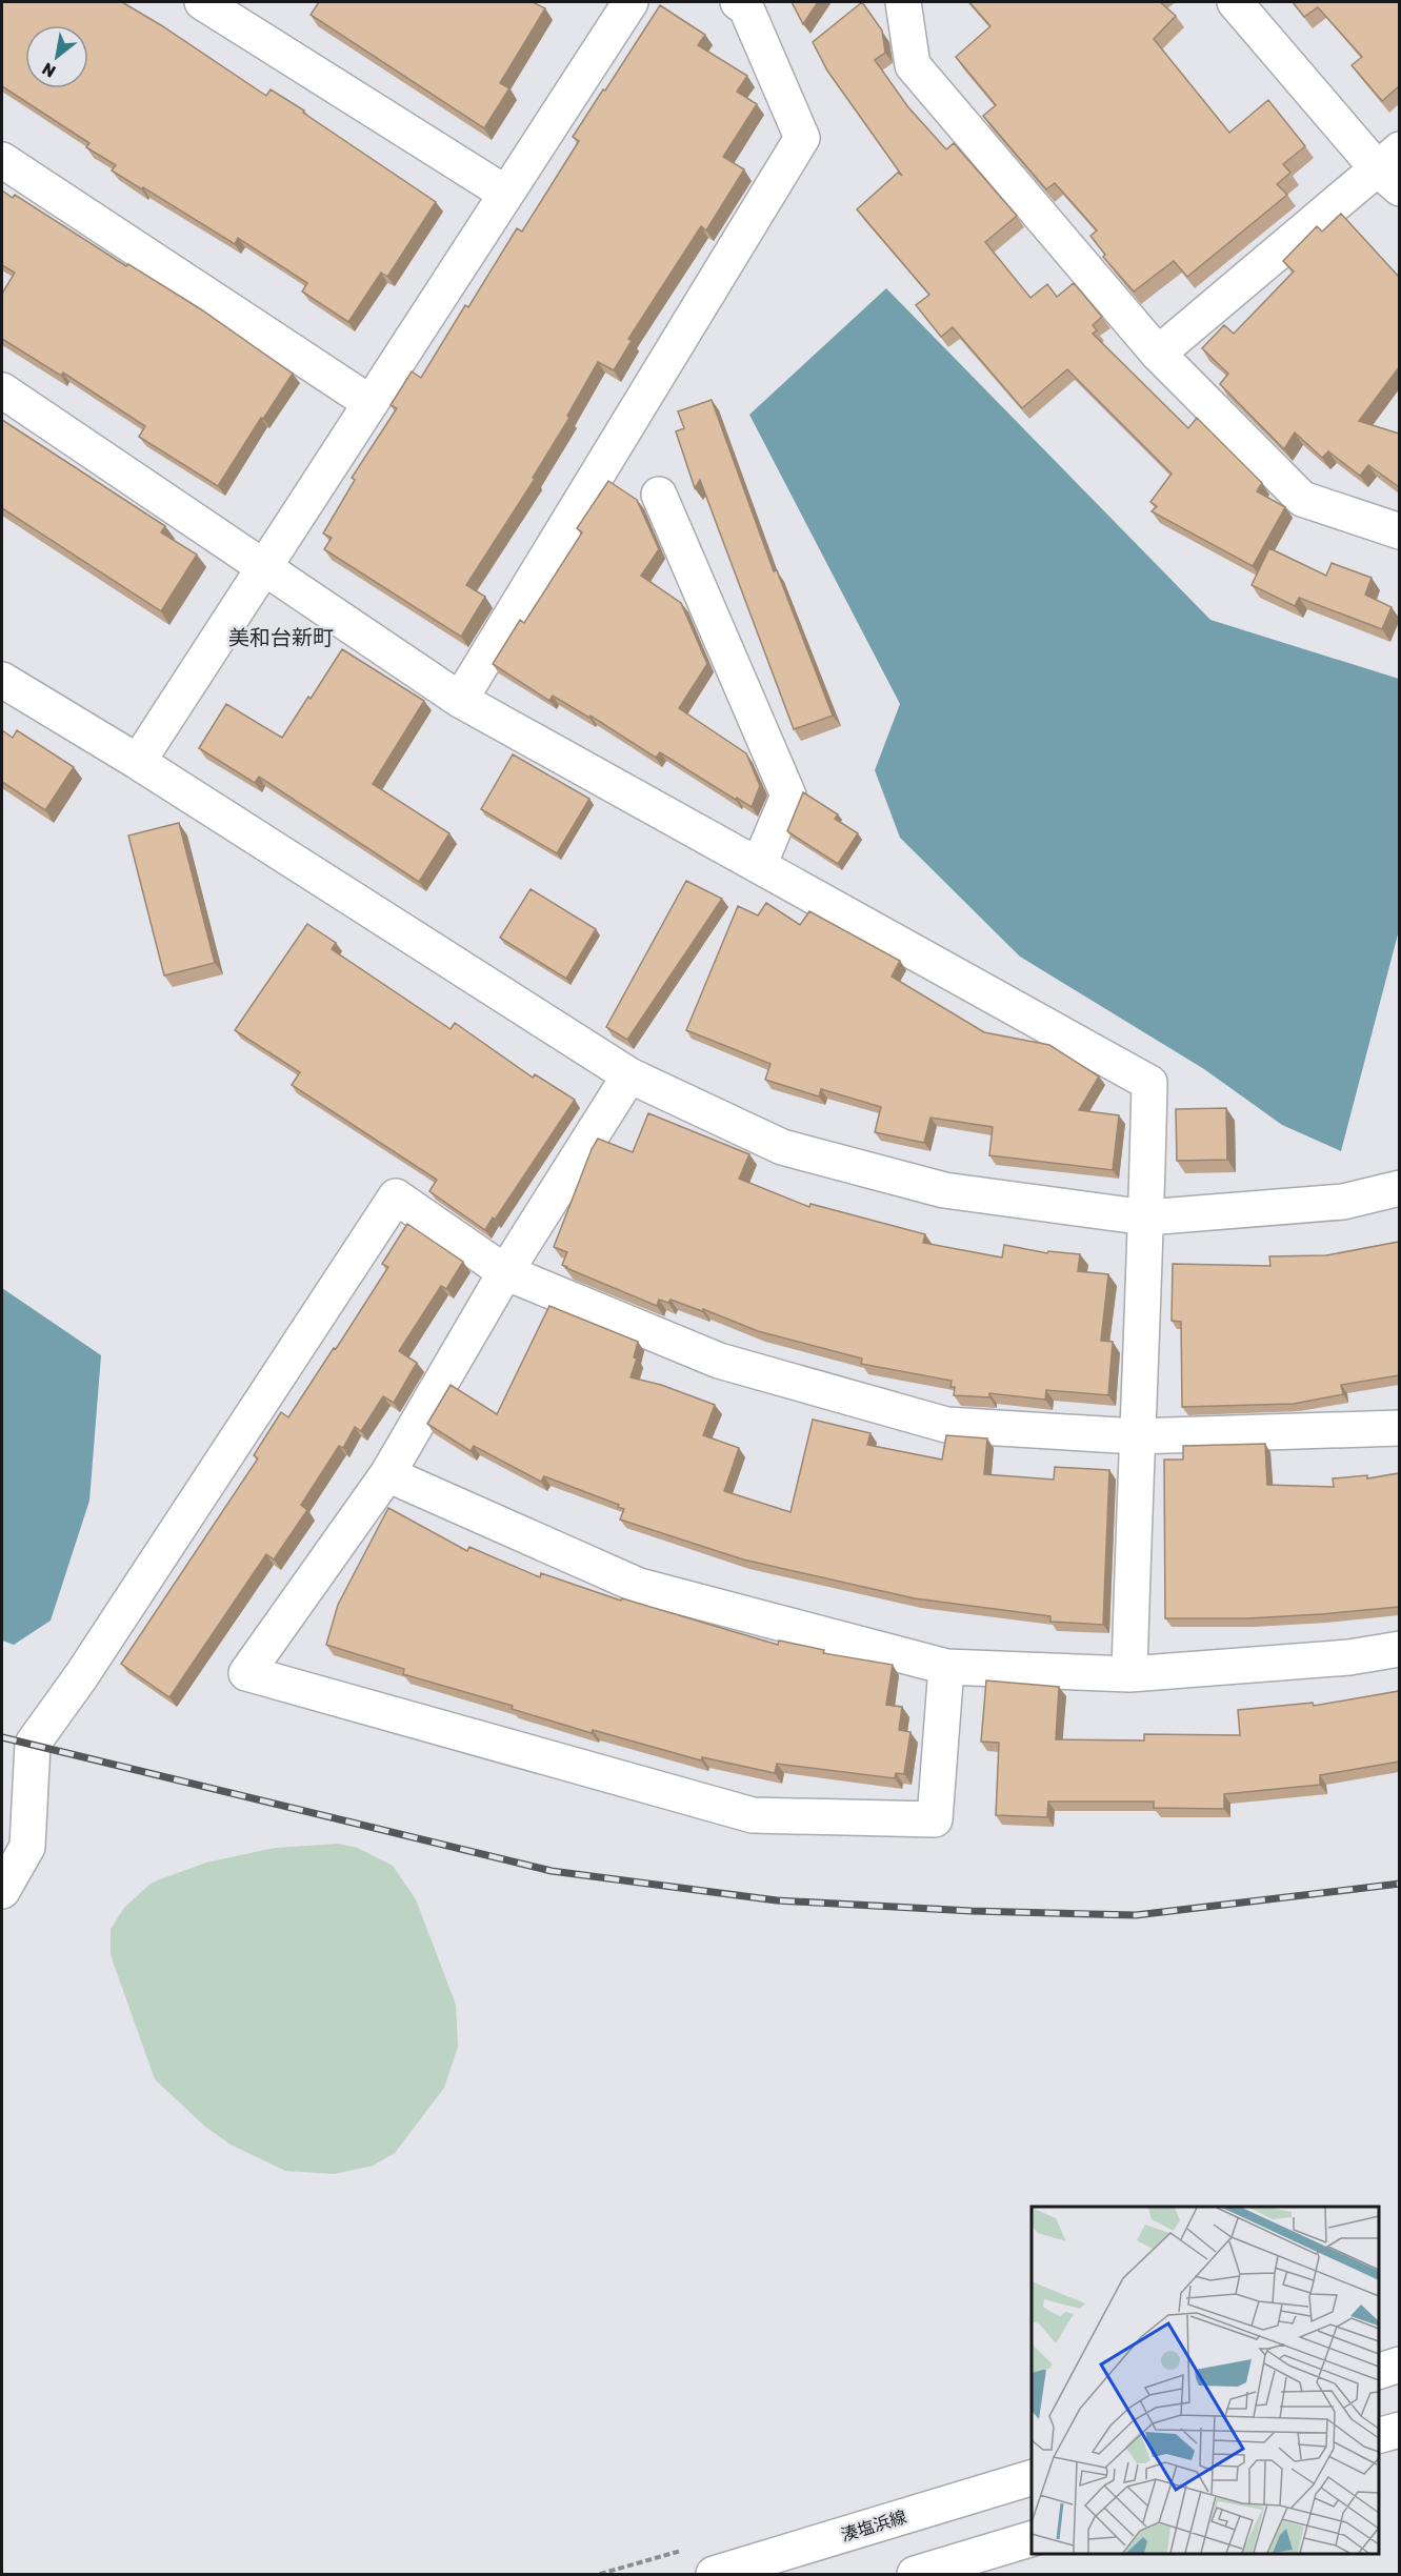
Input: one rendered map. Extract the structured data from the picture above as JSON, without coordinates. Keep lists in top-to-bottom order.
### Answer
{
  "streets": {
    "street": ["湊塩浜線"]
  },
  "districts": ["美和台新町"],
  "north": "bottom left"
}
